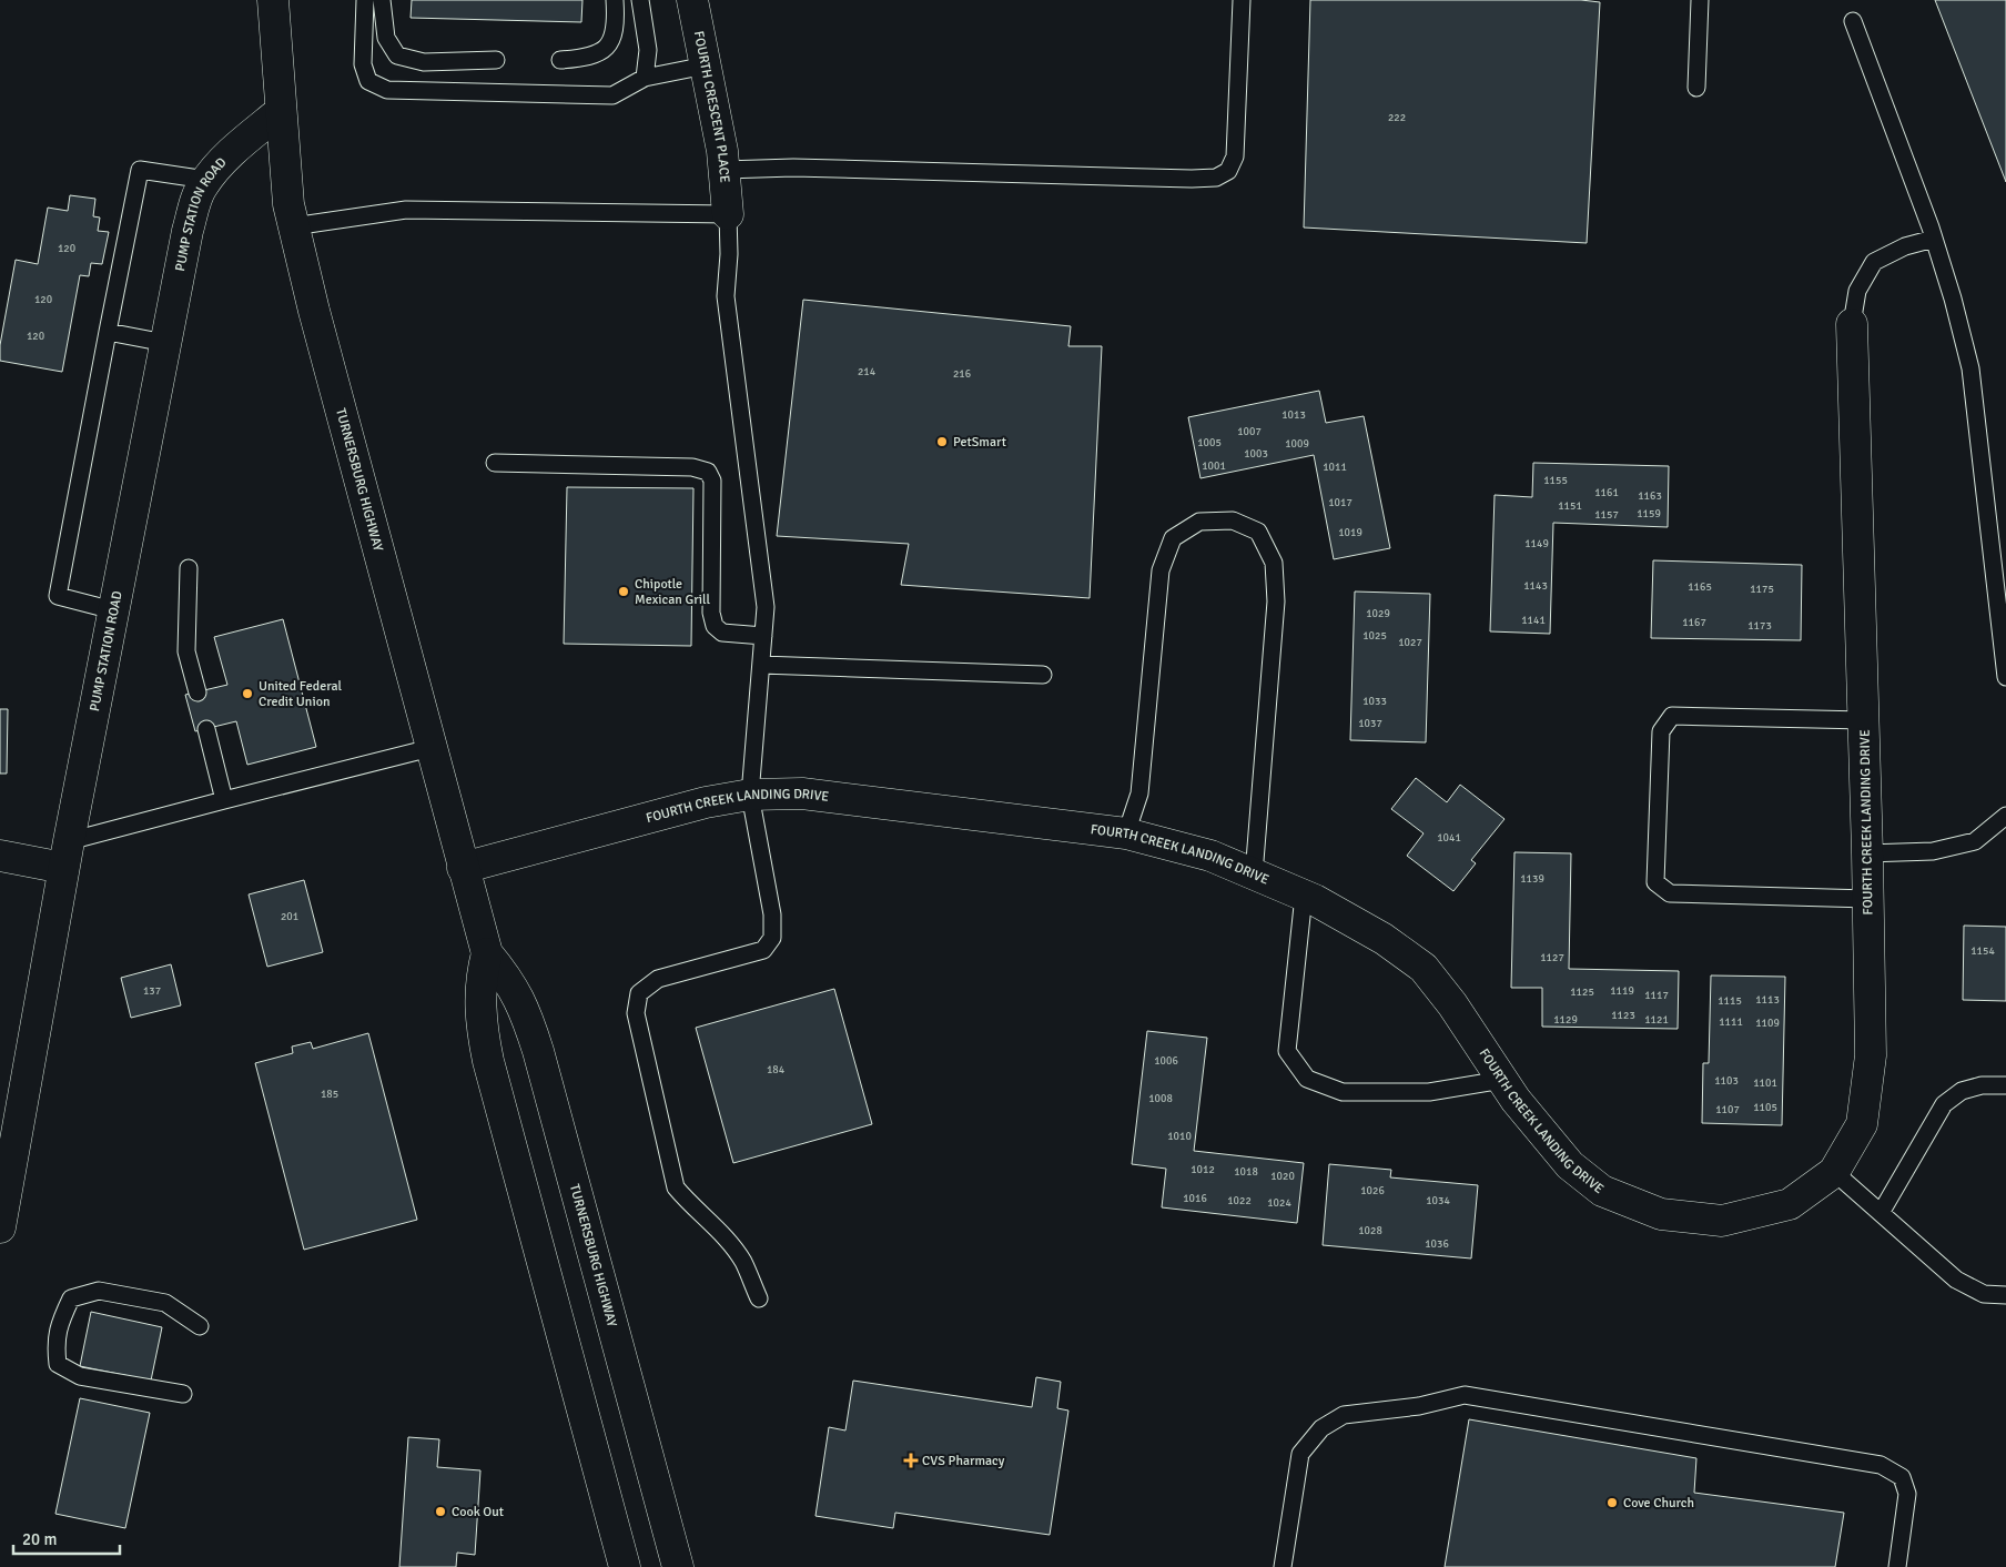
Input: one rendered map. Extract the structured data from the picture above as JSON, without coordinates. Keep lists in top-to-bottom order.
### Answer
{
  "streets": {
    "street": [
      "FOURTH CRESCENT PLACE",
      "PUMP STATION ROAD",
      "TURNERSBURG HIGHWAY",
      "FOURTH CREEK LANDING DRIVE"
    ]
  },
  "crossings": [
    ["PUMP STATION ROAD", "TURNERSBURG HIGHWAY"],
    ["TURNERSBURG HIGHWAY", "FOURTH CREEK LANDING DRIVE"]
  ],
  "places": {
    "other": [
      "PetSmart",
      "Chipotle Mexican Grill",
      "United Federal Credit Union",
      "Cove Church",
      "Cook Out"
    ],
    "health": ["CVS Pharmacy"]
  },
  "house_numbers": [
    "222",
    "120",
    "120",
    "120",
    "214",
    "216",
    "1013",
    "1007",
    "1005",
    "1009",
    "1003",
    "1001",
    "1011",
    "1155",
    "1161",
    "1163",
    "1017",
    "1151",
    "1159",
    "1157",
    "1019",
    "1149",
    "1143",
    "1165",
    "1175",
    "1029",
    "1141",
    "1167",
    "1173",
    "1025",
    "1027",
    "1033",
    "1037",
    "1041",
    "1139",
    "201",
    "1154",
    "1127",
    "137",
    "1119",
    "1125",
    "1117",
    "1113",
    "1115",
    "1123",
    "1129",
    "1121",
    "1111",
    "1109",
    "1006",
    "184",
    "1103",
    "1101",
    "185",
    "1008",
    "1105",
    "1107",
    "1010",
    "1012",
    "1018",
    "1020",
    "1026",
    "1016",
    "1022",
    "1034",
    "1024",
    "1028",
    "1036"
  ],
  "scale_bar": "20 m"
}
